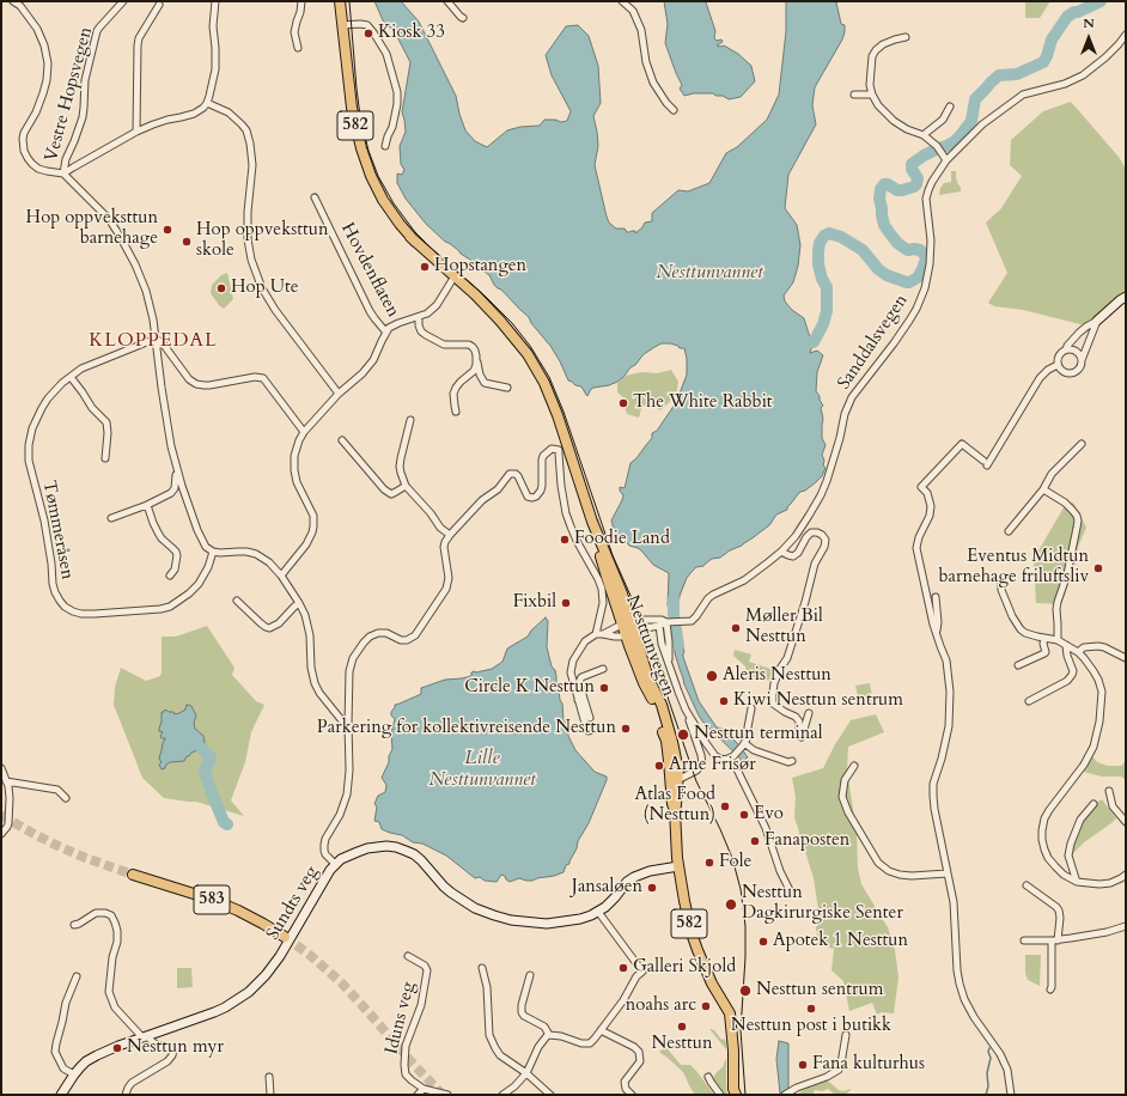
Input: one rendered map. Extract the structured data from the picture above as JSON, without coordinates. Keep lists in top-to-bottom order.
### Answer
{
  "streets": {
    "main road": ["582", "Nesttunvegen", "583"],
    "street": [
      "Vestre Hopsvegen",
      "Hovdenflaten",
      "Sanddalsvegen",
      "Tømmeråsen",
      "Sundts veg",
      "Iduns veg"
    ]
  },
  "crossings": [
    ["Sanddalsvegen", "Nesttunvegen"],
    ["Nesttunvegen", "Sundts veg"]
  ],
  "districts": ["KLOPPEDAL"],
  "water": ["Nesttunvannet", "Lille Nesttunvannet"],
  "places": [
    "Kiosk 33",
    "Hop oppveksttun barnehage",
    "Hop oppveksttun skole",
    "Hopstangen",
    "Hop Ute",
    "The White Rabbit",
    "Foodie Land",
    "Eventus Midtun barnehage friluftsliv",
    "Fixbil",
    "Møller Bil Nesttun",
    "Aleris Nesttun",
    "Circle K Nesttun",
    "Kiwi Nesttun sentrum",
    "Parkering for kollektivreisende Nesttun",
    "Nesttun terminal",
    "Arne Frisør",
    "Atlas Food (Nesttun)",
    "Evo",
    "Fanaposten",
    "Fole",
    "Jansaløen",
    "Nesttun Dagkirurgiske Senter",
    "Apotek 1 Nesttun",
    "Galleri Skjold",
    "Nesttun sentrum",
    "noahs arc",
    "Nesttun post i butikk",
    "Nesttun",
    "Nesttun myr",
    "Fana kulturhus"
  ],
  "north": "top"
}
